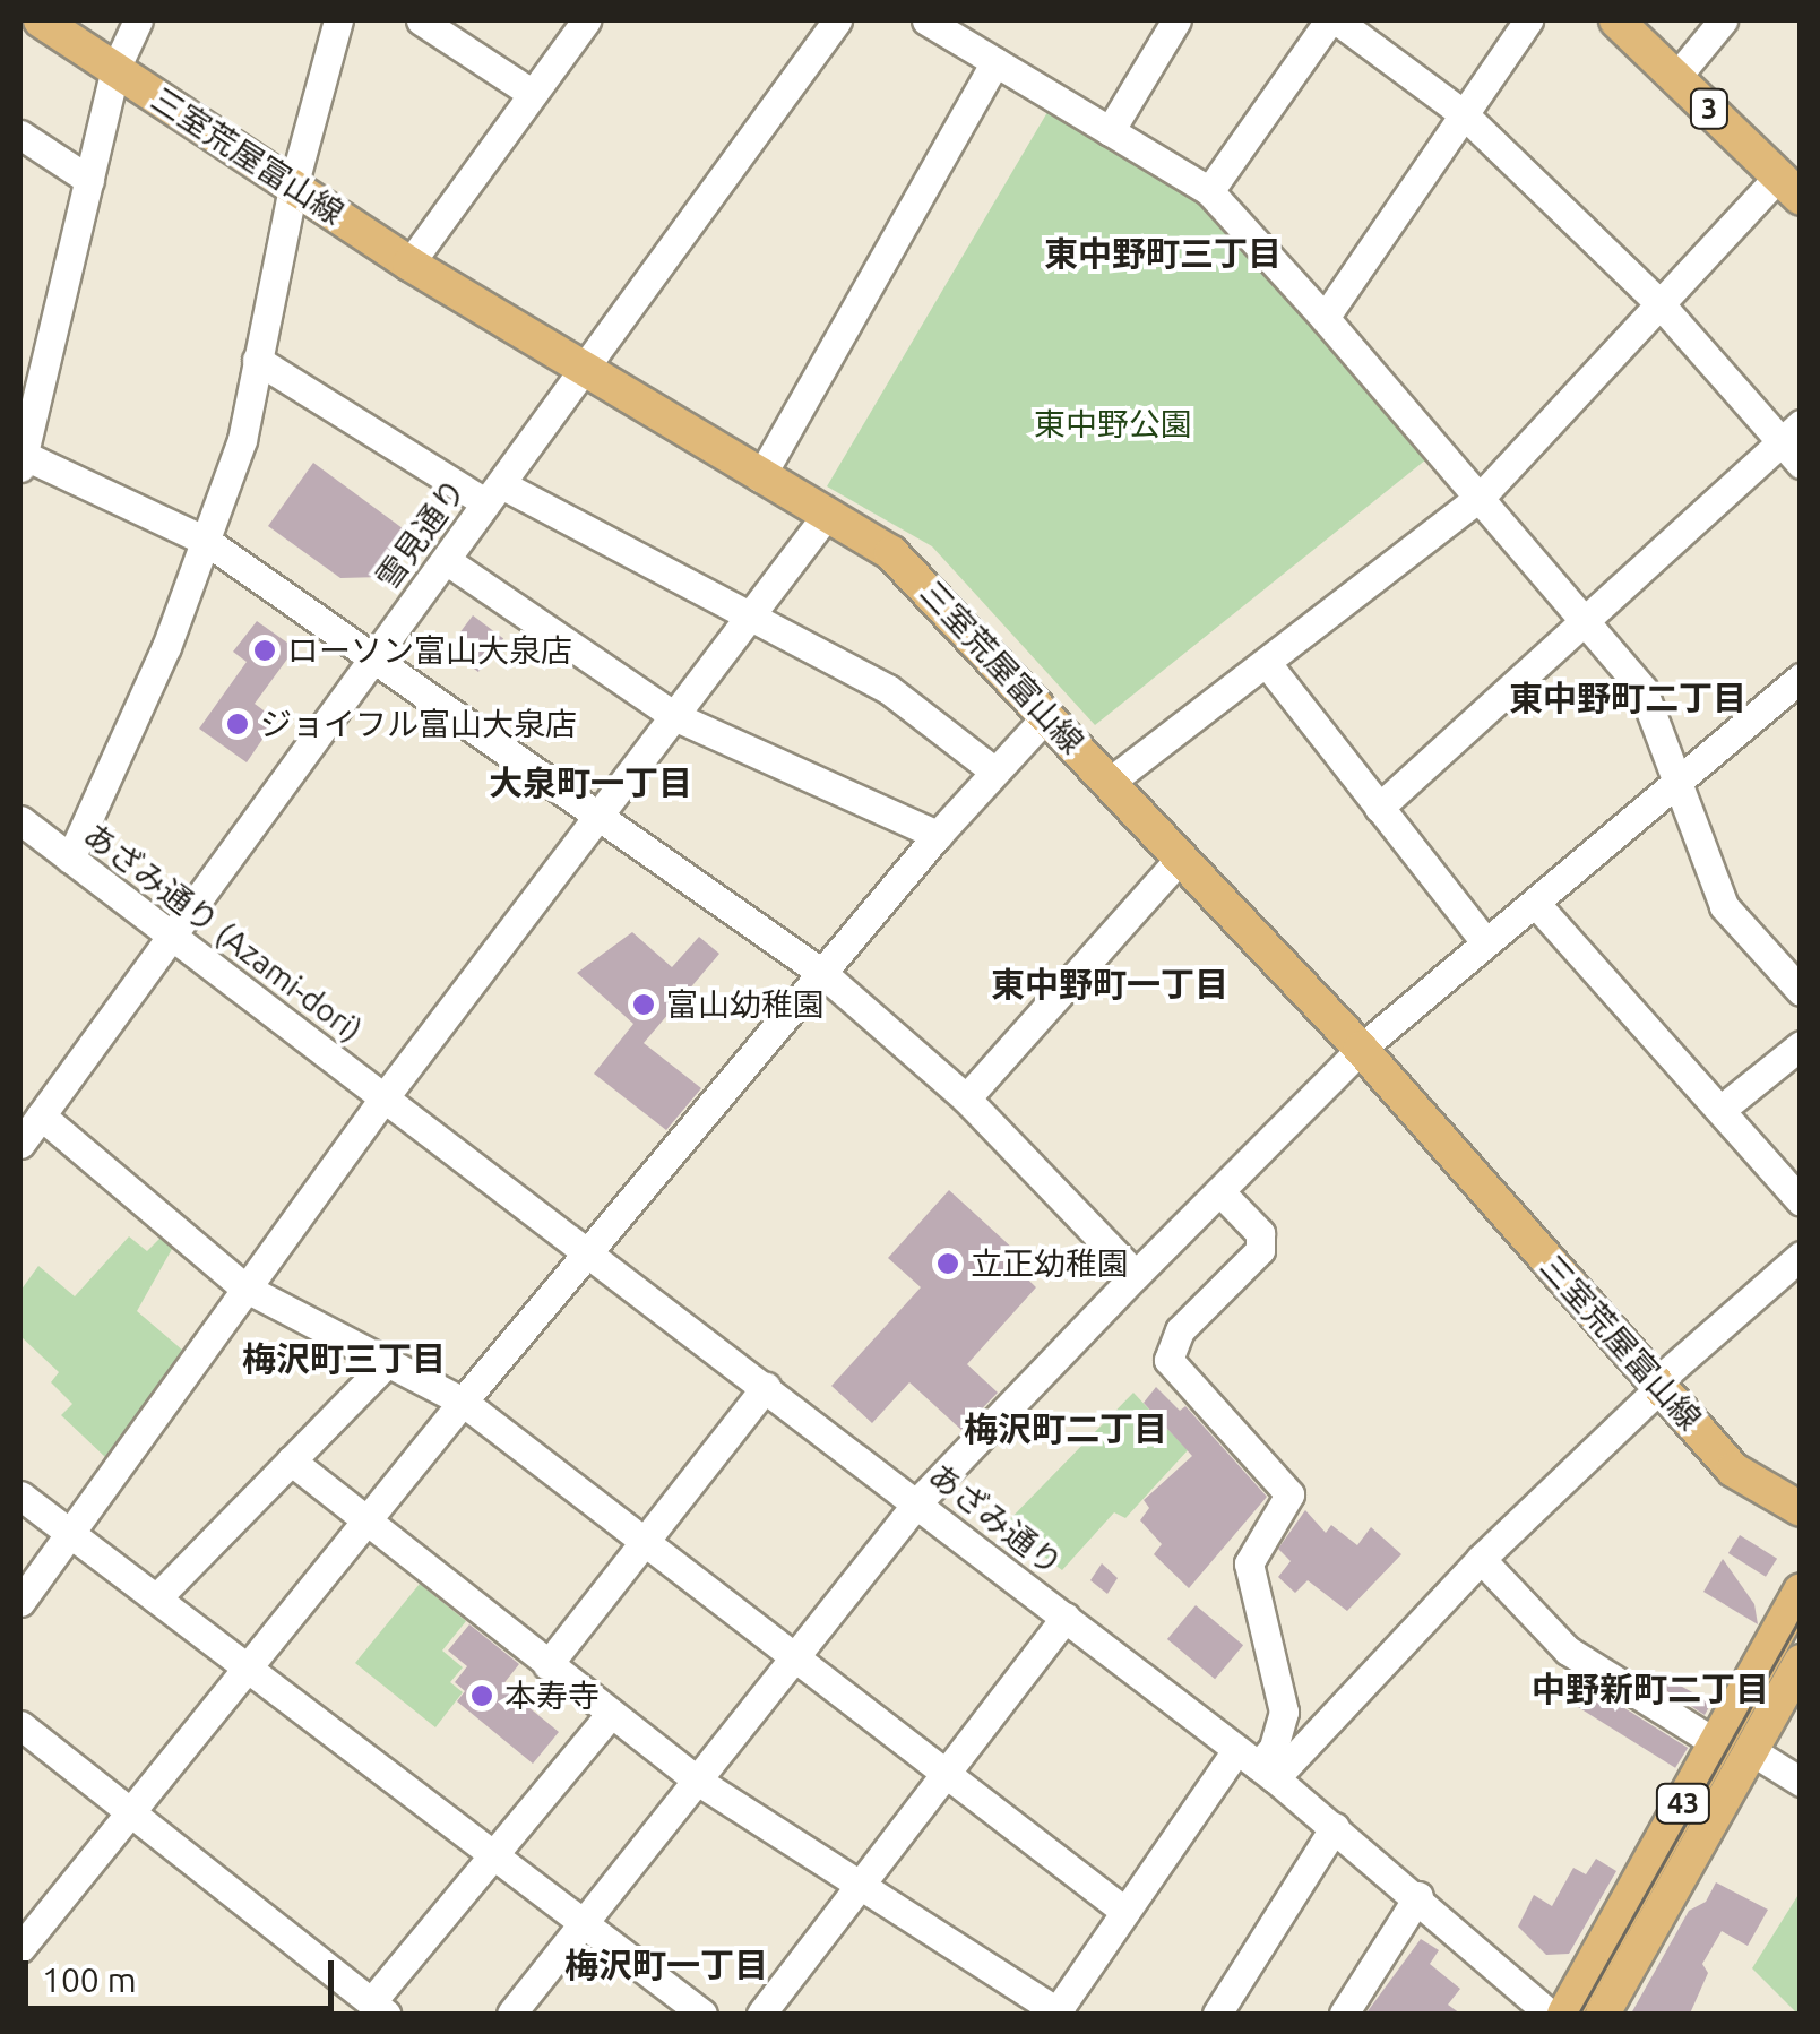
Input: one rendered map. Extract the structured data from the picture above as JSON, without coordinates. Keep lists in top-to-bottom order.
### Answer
{
  "streets": {
    "main road": ["3", "三室荒屋富山線", "43"],
    "street": ["雪見通り", "あざみ通り (Azami-dori)", "あざみ通り"]
  },
  "crossings": [
    ["三室荒屋富山線", "雪見通り"],
    ["雪見通り", "あざみ通り (Azami-dori)"],
    ["あざみ通り (Azami-dori)", "あざみ通り"]
  ],
  "districts": [
    "東中野町三丁目",
    "東中野町二丁目",
    "大泉町一丁目",
    "東中野町一丁目",
    "梅沢町三丁目",
    "梅沢町二丁目",
    "中野新町二丁目",
    "梅沢町一丁目"
  ],
  "parks": ["東中野公園"],
  "places": [
    "ローソン富山大泉店",
    "ジョイフル富山大泉店",
    "富山幼稚園",
    "立正幼稚園",
    "本寿寺"
  ],
  "scale_bar": "100 m"
}
